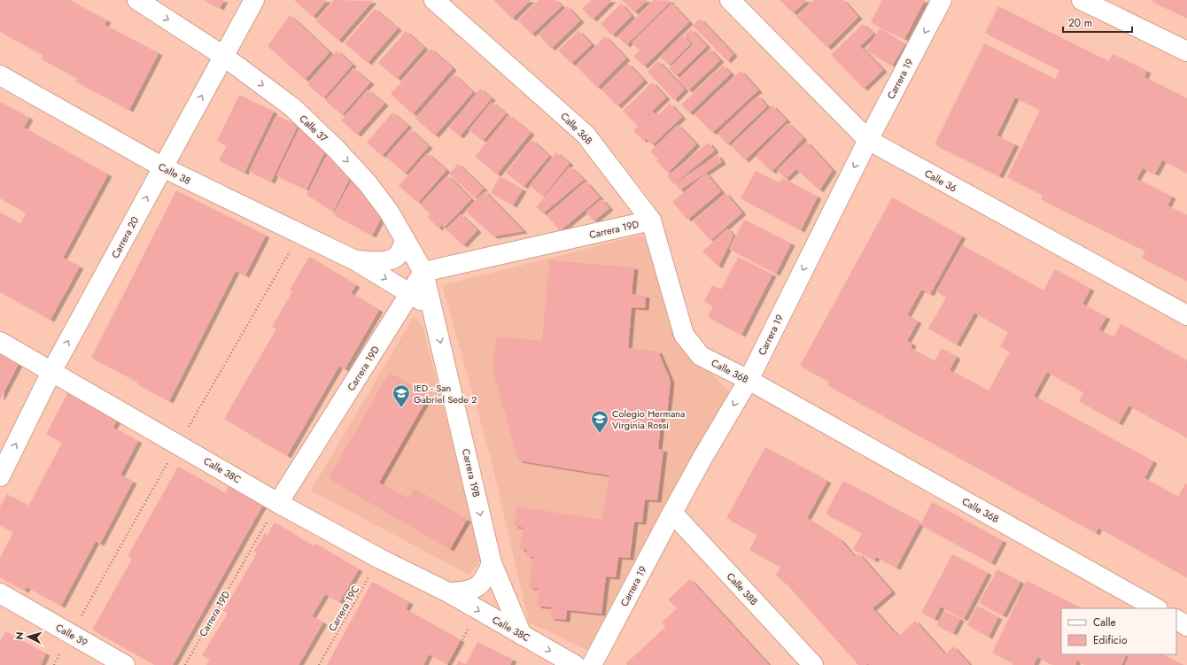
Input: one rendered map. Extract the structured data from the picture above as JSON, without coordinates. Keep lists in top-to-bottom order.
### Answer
{
  "streets": {
    "street": [
      "Carrera 19",
      "Calle 37",
      "Calle 36B",
      "Calle 38",
      "Calle 36",
      "Carrera 19D",
      "Carrera 20",
      "Calle 38C",
      "Carrera 19B",
      "Calle 38B",
      "Calle 39"
    ],
    "path": ["Carrera 19C"]
  },
  "crossings": [
    ["Carrera 19", "Calle 36B"],
    ["Carrera 19", "Calle 36"],
    ["Carrera 19", "Calle 38B"],
    ["Calle 37", "Calle 38"],
    ["Calle 37", "Carrera 19D"],
    ["Calle 37", "Carrera 20"],
    ["Calle 37", "Carrera 19B"],
    ["Calle 36B", "Carrera 19D"],
    ["Calle 38", "Carrera 19D"],
    ["Calle 38", "Carrera 20"],
    ["Calle 38", "Carrera 19B"],
    ["Carrera 19D", "Calle 38C"],
    ["Carrera 20", "Calle 38C"],
    ["Calle 38C", "Carrera 19B"],
    ["Calle 38C", "Carrera 19C"]
  ],
  "one_way": [
    "Carrera 19",
    "Calle 37",
    "Carrera 20",
    "Carrera 19B"
  ],
  "places": {
    "school or university": ["IED - San Gabriel Sede 2", "Colegio Hermana Virginia Rossi"]
  },
  "legend": ["Calle", "Edificio"],
  "scale_bar": "20 m",
  "north": "left"
}
